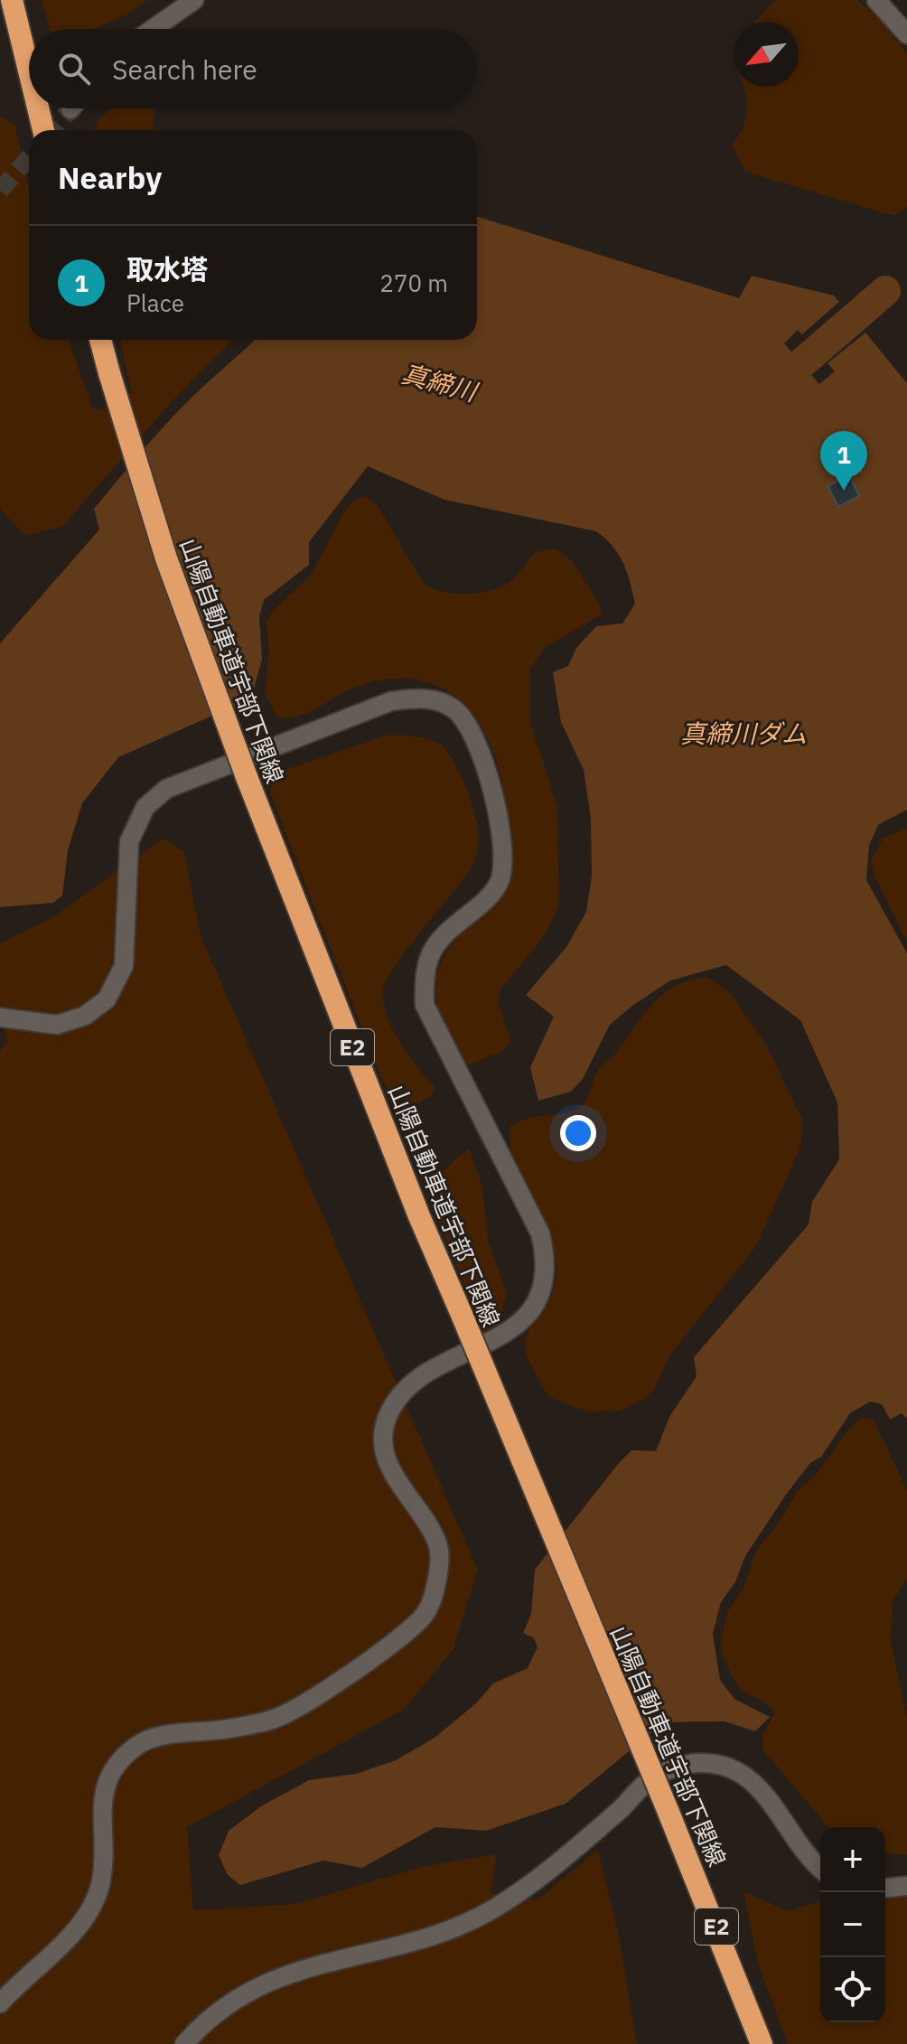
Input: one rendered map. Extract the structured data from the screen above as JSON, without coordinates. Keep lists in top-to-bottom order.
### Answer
{
  "streets": {
    "highway": ["山陽自動車道宇部下関線", "E2"]
  },
  "water": ["真締川", "真締川ダム"],
  "north": "bottom left",
  "page": {
    "search": "Search here",
    "heading": "Nearby",
    "list": [
      {
        "mark": "1",
        "name": "取水塔",
        "note": "Place",
        "value": "270 m"
      }
    ],
    "pins": "1",
    "map_buttons": ["+", "−"]
  }
}
